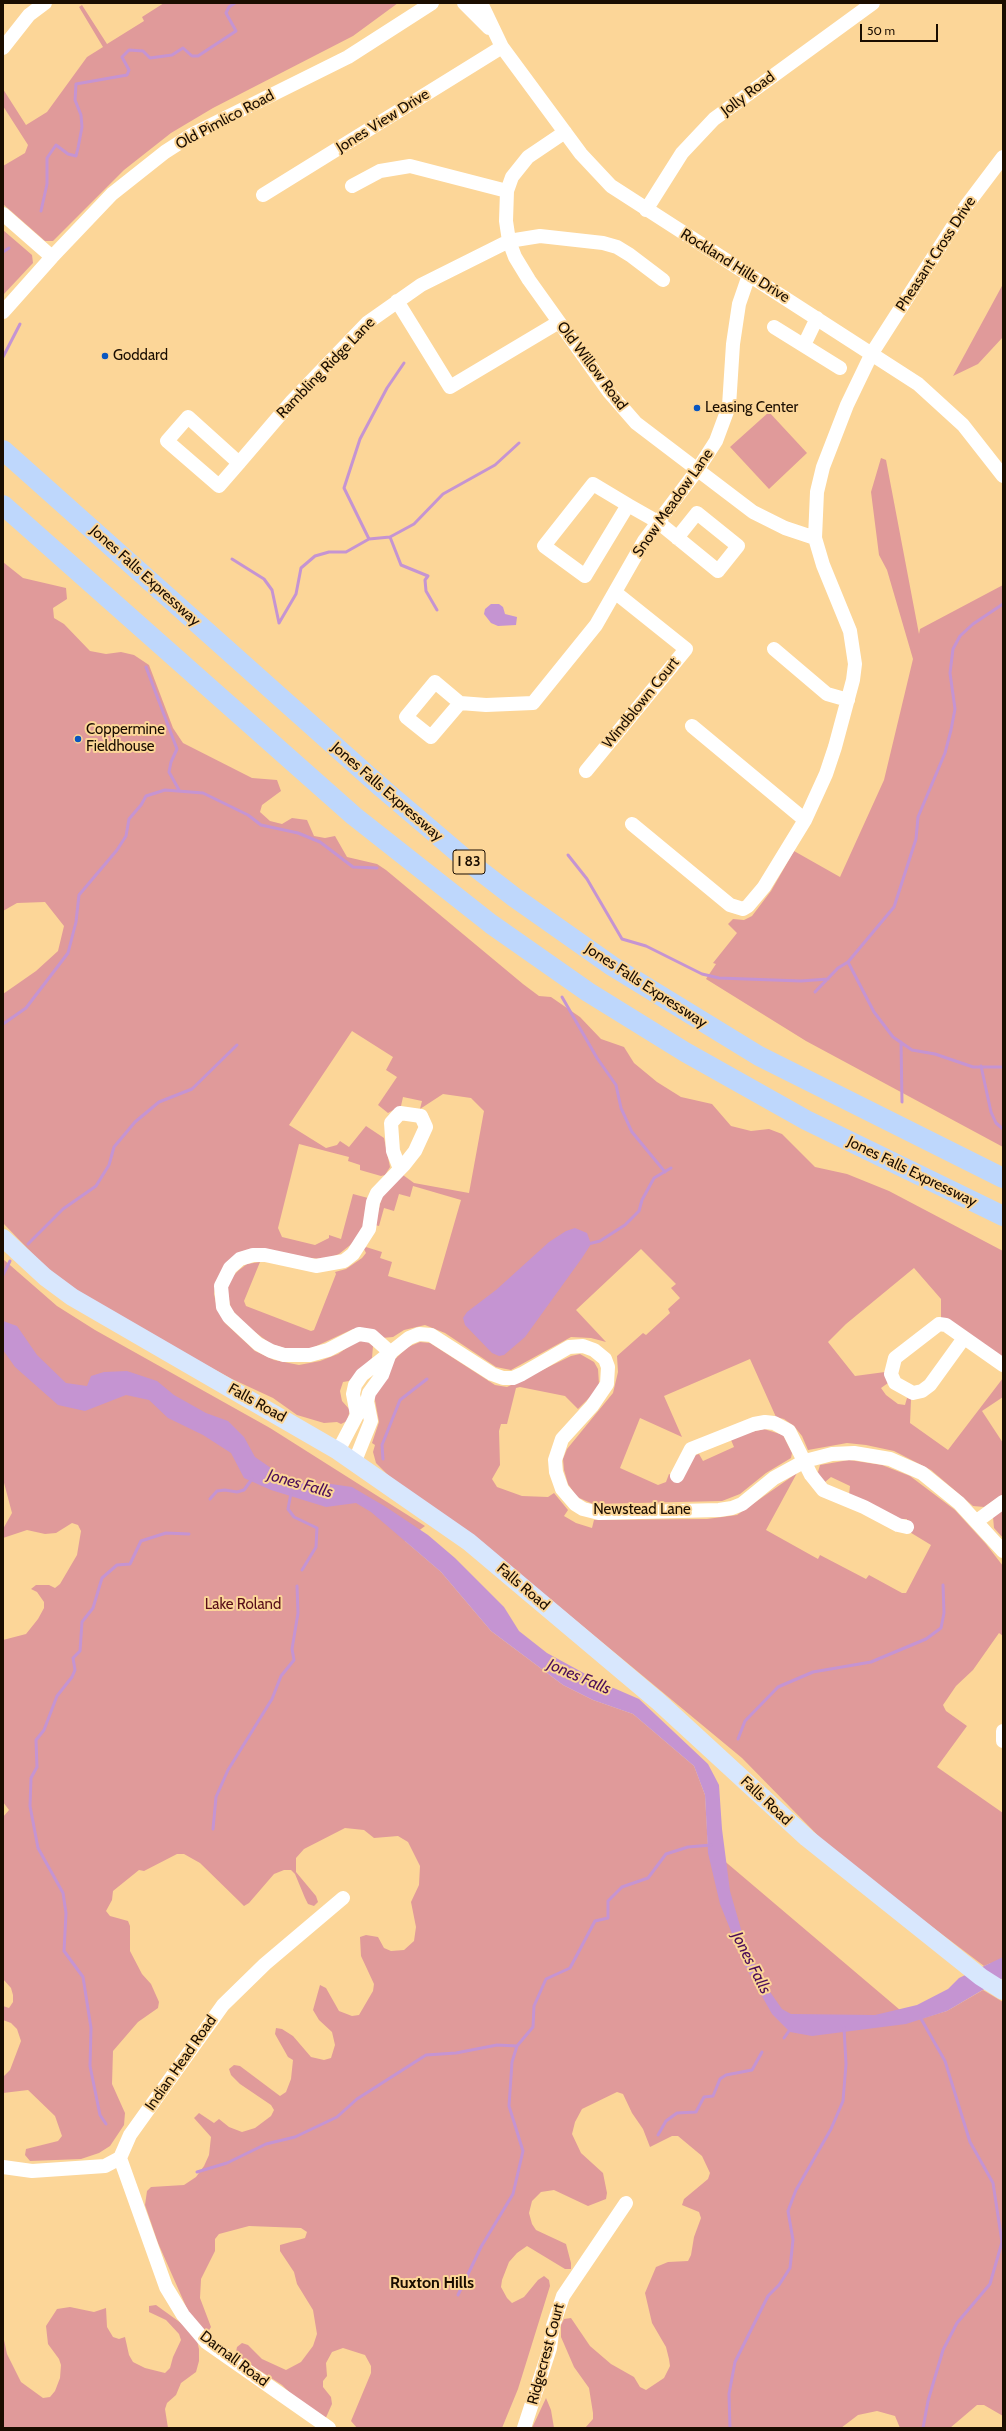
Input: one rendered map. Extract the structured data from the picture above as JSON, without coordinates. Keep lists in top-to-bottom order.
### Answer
{
  "streets": {
    "highway": ["Jones Falls Expressway", "I 83"],
    "main road": ["Falls Road"],
    "street": [
      "Jolly Road",
      "Old Pimlico Road",
      "Jones View Drive",
      "Pheasant Cross Drive",
      "Rockland Hills Drive",
      "Old Willow Road",
      "Rambling Ridge Lane",
      "Snow Meadow Lane",
      "Windblown Court",
      "Newstead Lane",
      "Indian Head Road",
      "Ridgecrest Court",
      "Darnall Road"
    ]
  },
  "crossings": [
    ["Jolly Road", "Rockland Hills Drive"],
    ["Jones View Drive", "Rockland Hills Drive"],
    ["Pheasant Cross Drive", "Rockland Hills Drive"],
    ["Pheasant Cross Drive", "Old Willow Road"],
    ["Rockland Hills Drive", "Old Willow Road"],
    ["Rockland Hills Drive", "Snow Meadow Lane"],
    ["Old Willow Road", "Rambling Ridge Lane"],
    ["Old Willow Road", "Snow Meadow Lane"],
    ["Snow Meadow Lane", "Windblown Court"],
    ["Falls Road", "Newstead Lane"],
    ["Indian Head Road", "Darnall Road"]
  ],
  "districts": ["Ruxton Hills"],
  "water": ["Jones Falls"],
  "parks": ["Lake Roland"],
  "places": ["Goddard", "Leasing Center", "Coppermine Fieldhouse"],
  "scale_bar": "50 m"
}
